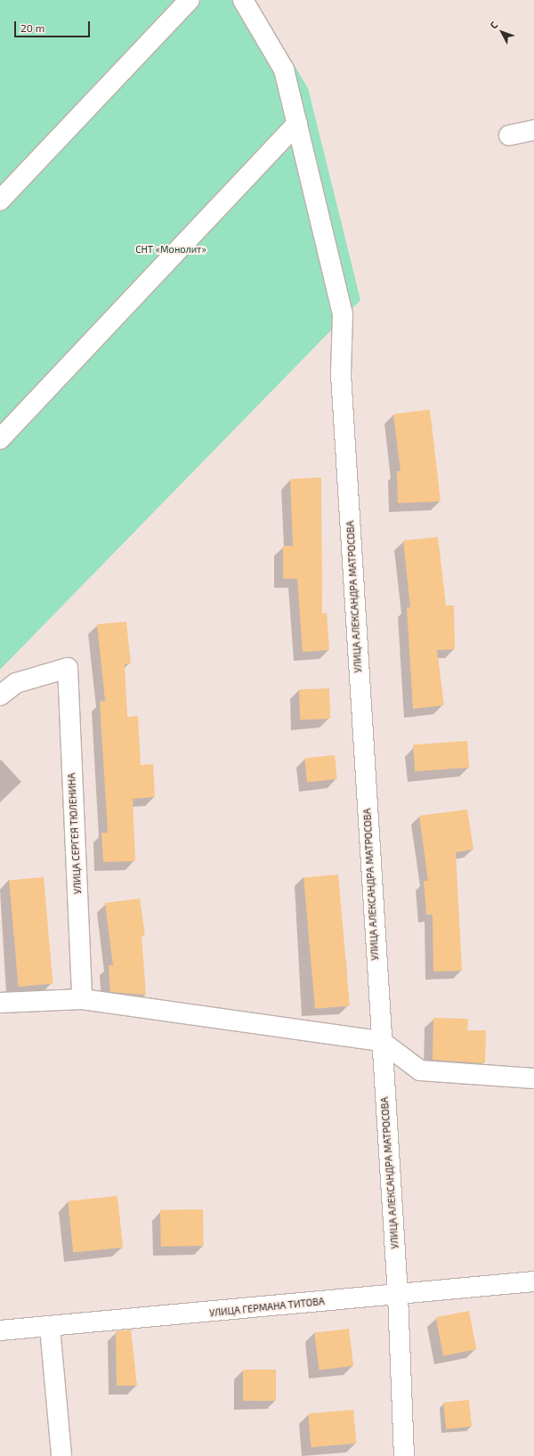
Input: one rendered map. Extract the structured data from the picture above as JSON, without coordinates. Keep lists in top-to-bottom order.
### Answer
{
  "streets": {
    "street": ["УЛИЦА АЛЕКСАНДРА МАТРОСОВА", "УЛИЦА СЕРГЕЯ ТЮЛЕНИНА", "УЛИЦА ГЕРМАНА ТИТОВА"]
  },
  "crossings": [
    ["УЛИЦА АЛЕКСАНДРА МАТРОСОВА", "УЛИЦА ГЕРМАНА ТИТОВА"]
  ],
  "parks": ["СНТ «Монолит»"],
  "scale_bar": "20 m",
  "north": "top left"
}
